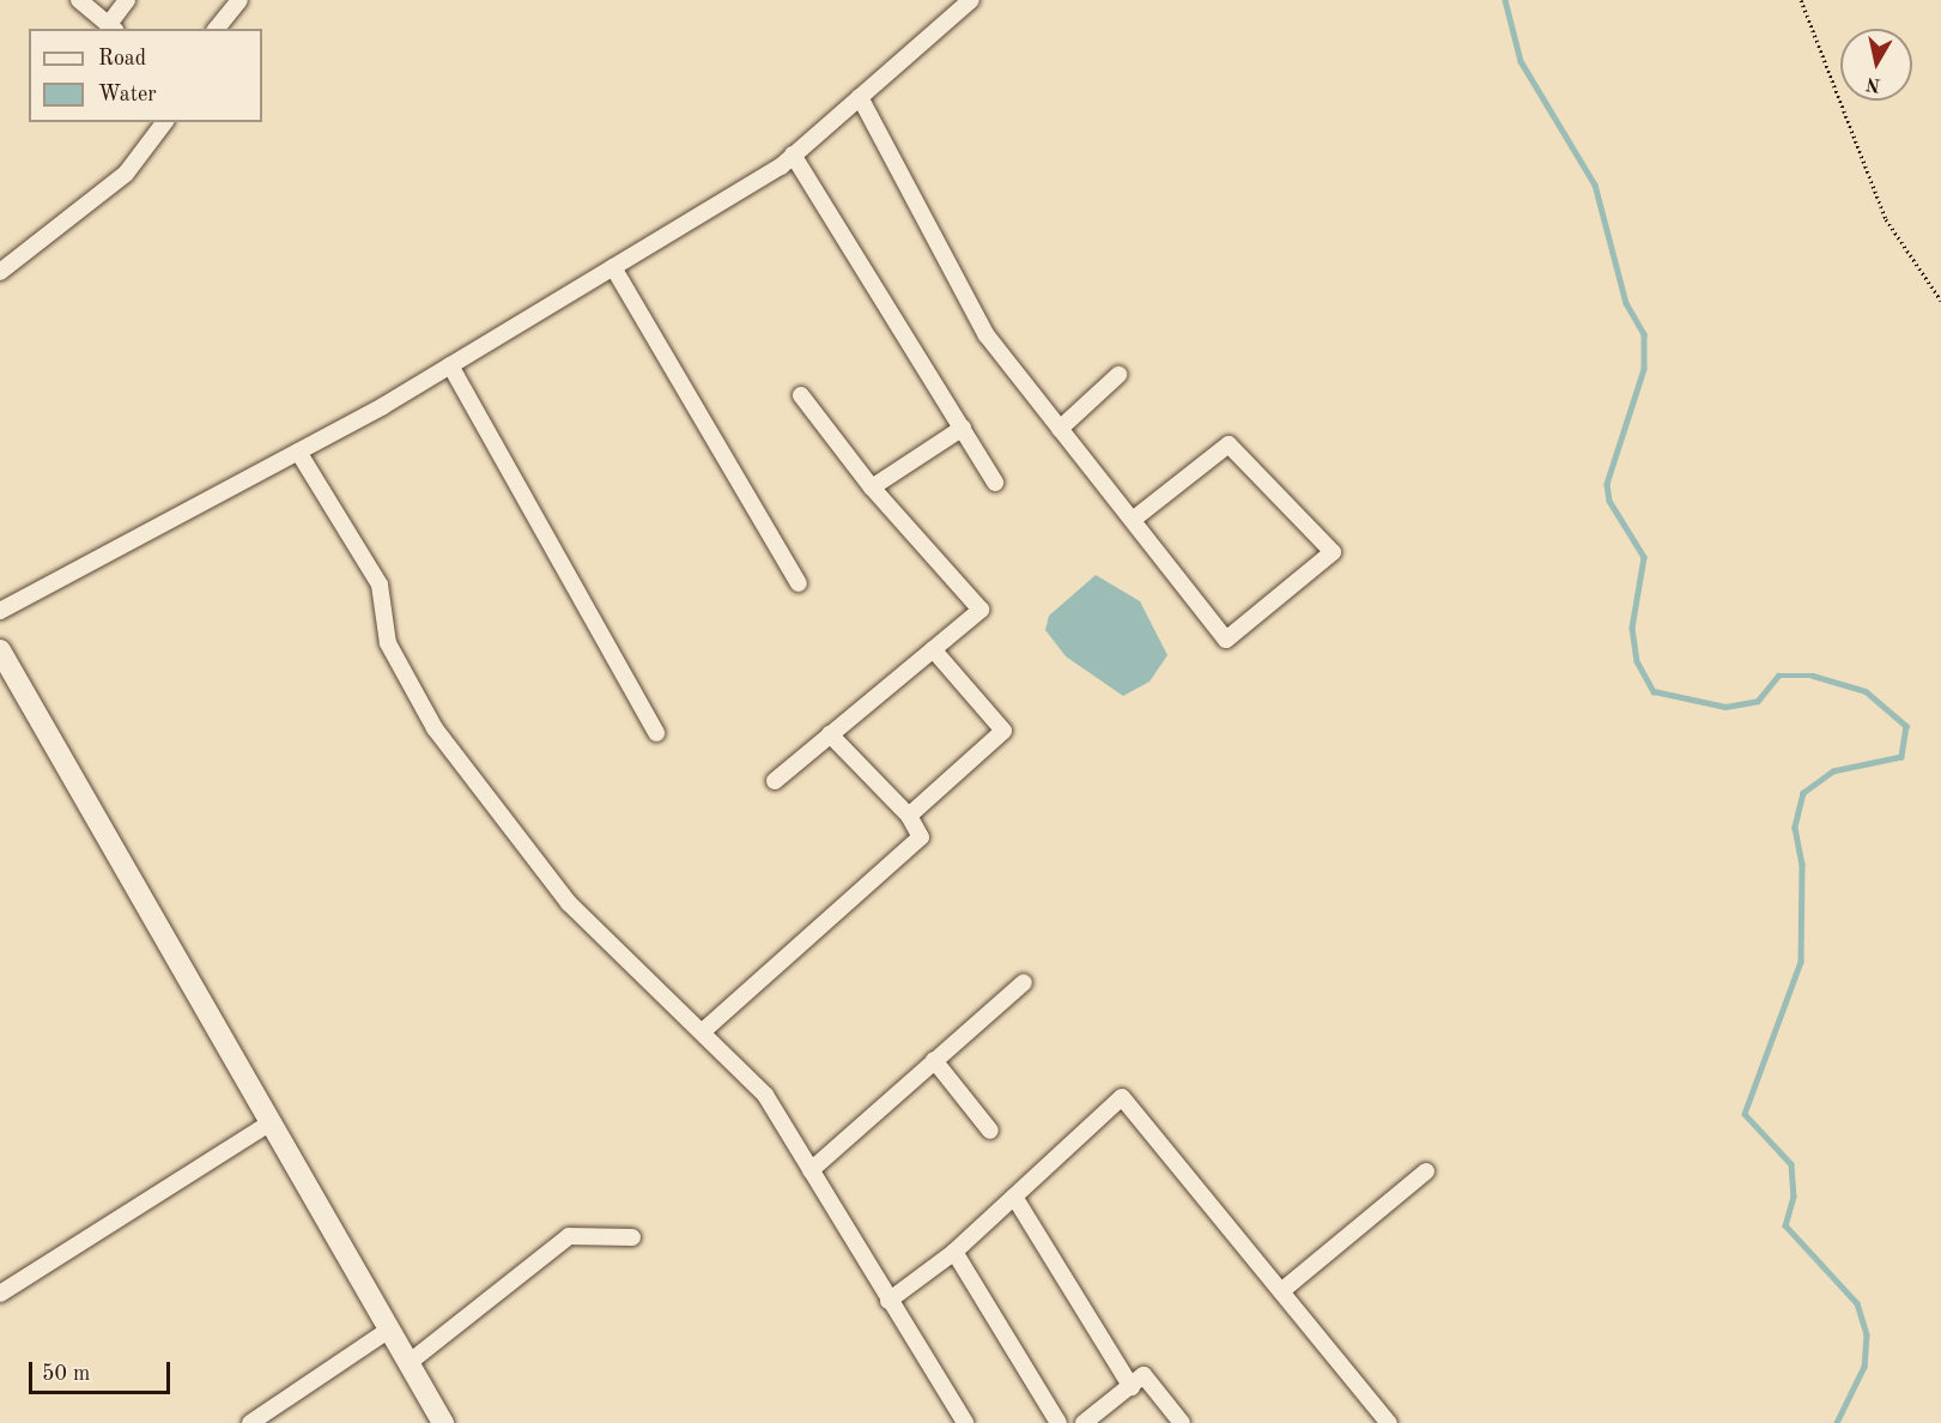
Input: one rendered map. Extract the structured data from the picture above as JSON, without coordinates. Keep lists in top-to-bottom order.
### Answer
{
  "legend": ["Road", "Water"],
  "scale_bar": "50 m",
  "north": "bottom"
}
